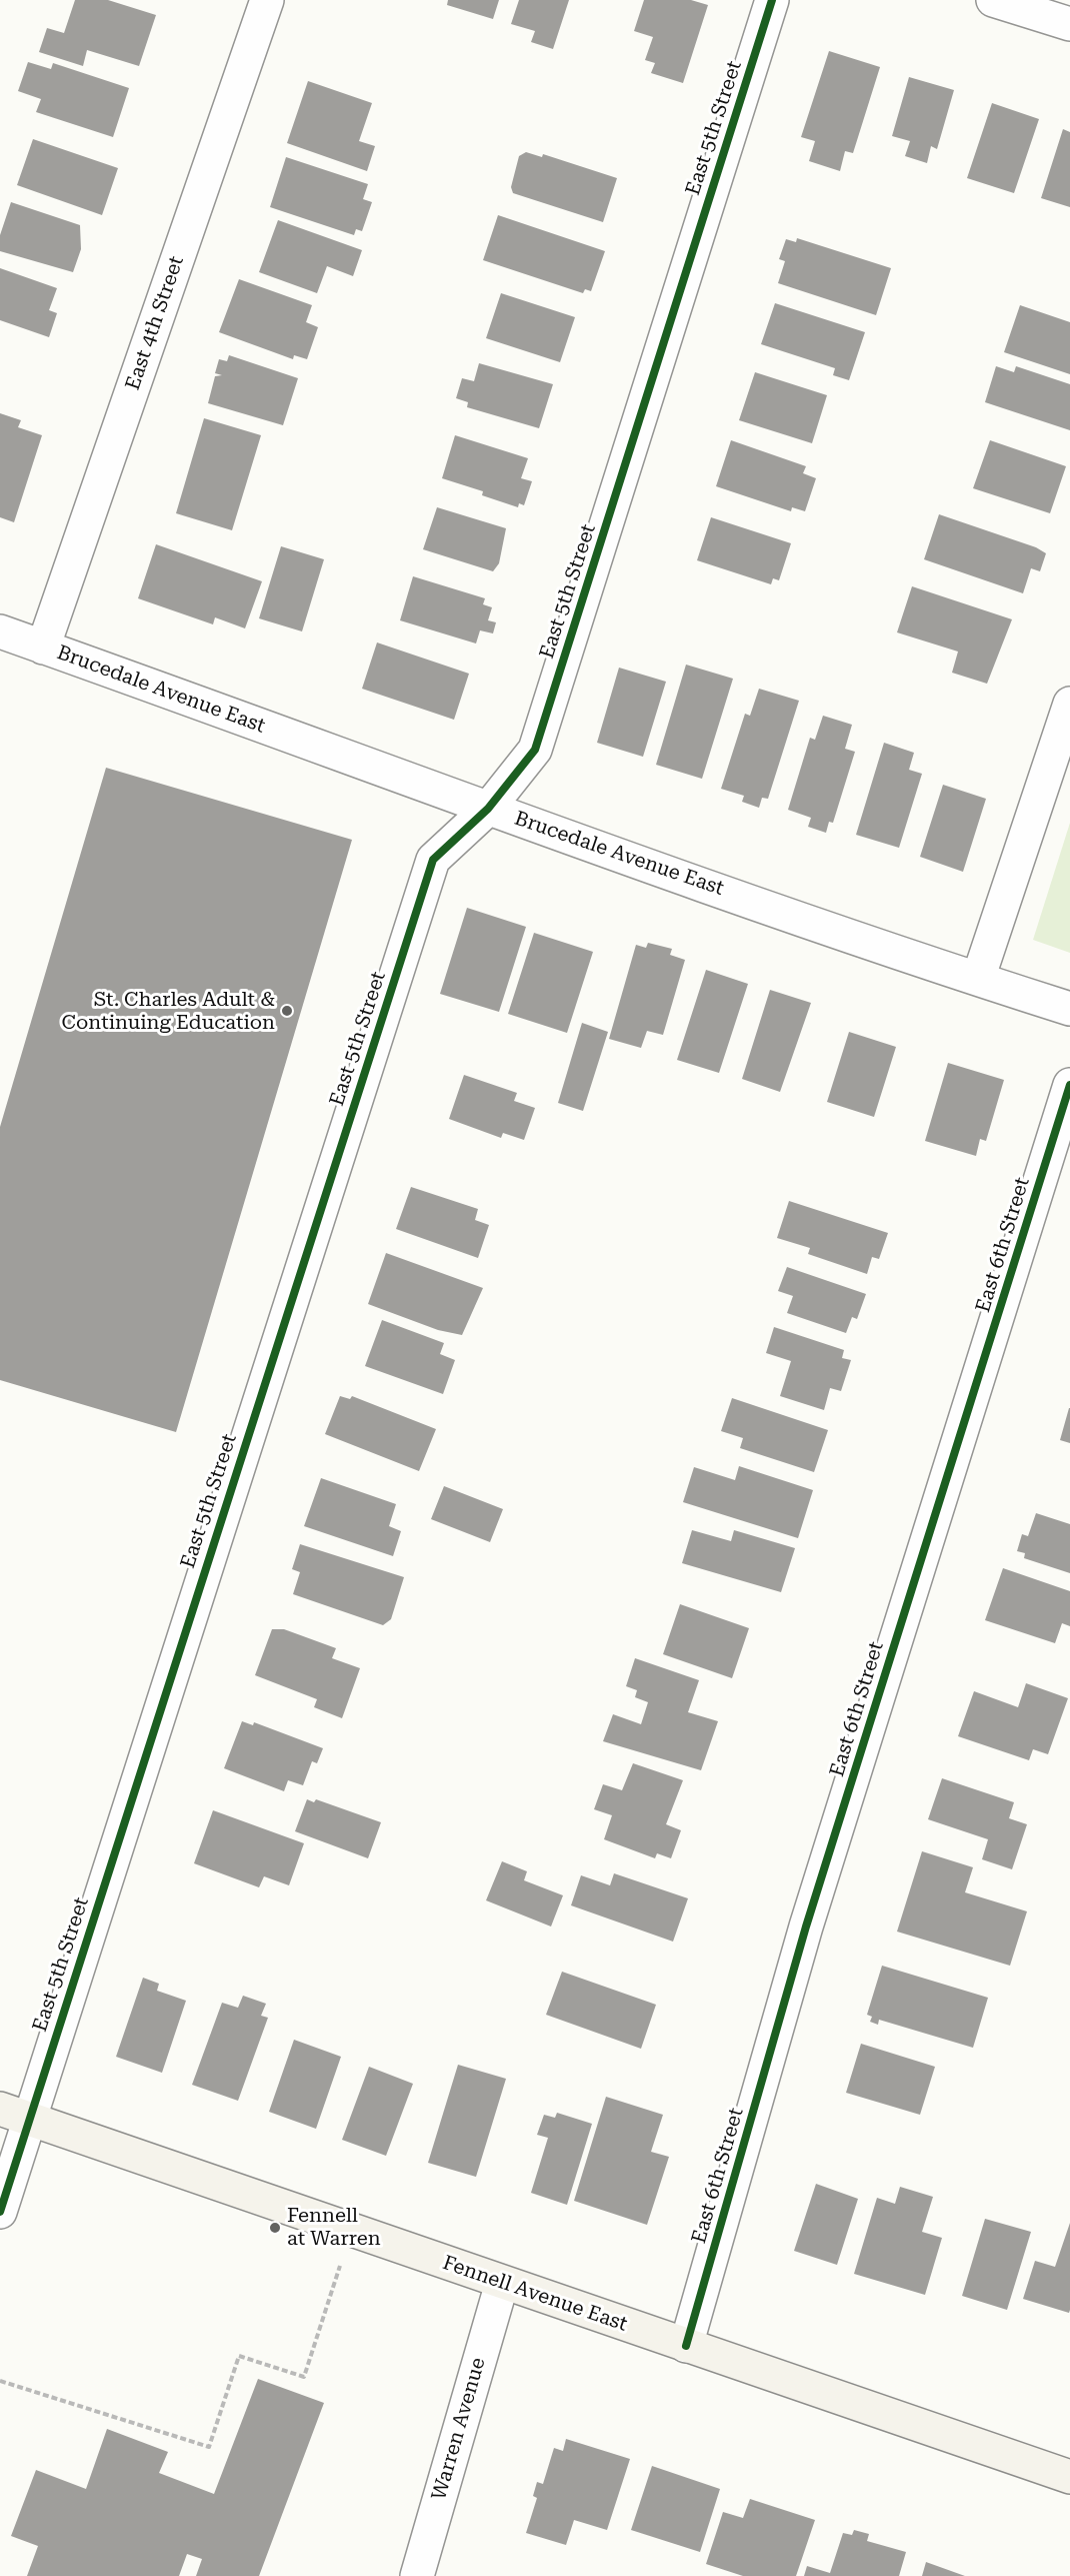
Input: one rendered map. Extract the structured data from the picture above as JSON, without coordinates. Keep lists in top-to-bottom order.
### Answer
{
  "streets": {
    "main road": ["Fennell Avenue East"],
    "street": [
      "East 5th Street",
      "East 4th Street",
      "Brucedale Avenue East",
      "East 6th Street",
      "Warren Avenue"
    ]
  },
  "crossings": [
    ["East 5th Street", "Brucedale Avenue East"],
    ["East 5th Street", "Fennell Avenue East"],
    ["East 4th Street", "Brucedale Avenue East"],
    ["East 6th Street", "Fennell Avenue East"],
    ["Fennell Avenue East", "Warren Avenue"]
  ],
  "places": ["St. Charles Adult & Continuing Education", "Fennell at Warren"]
}
